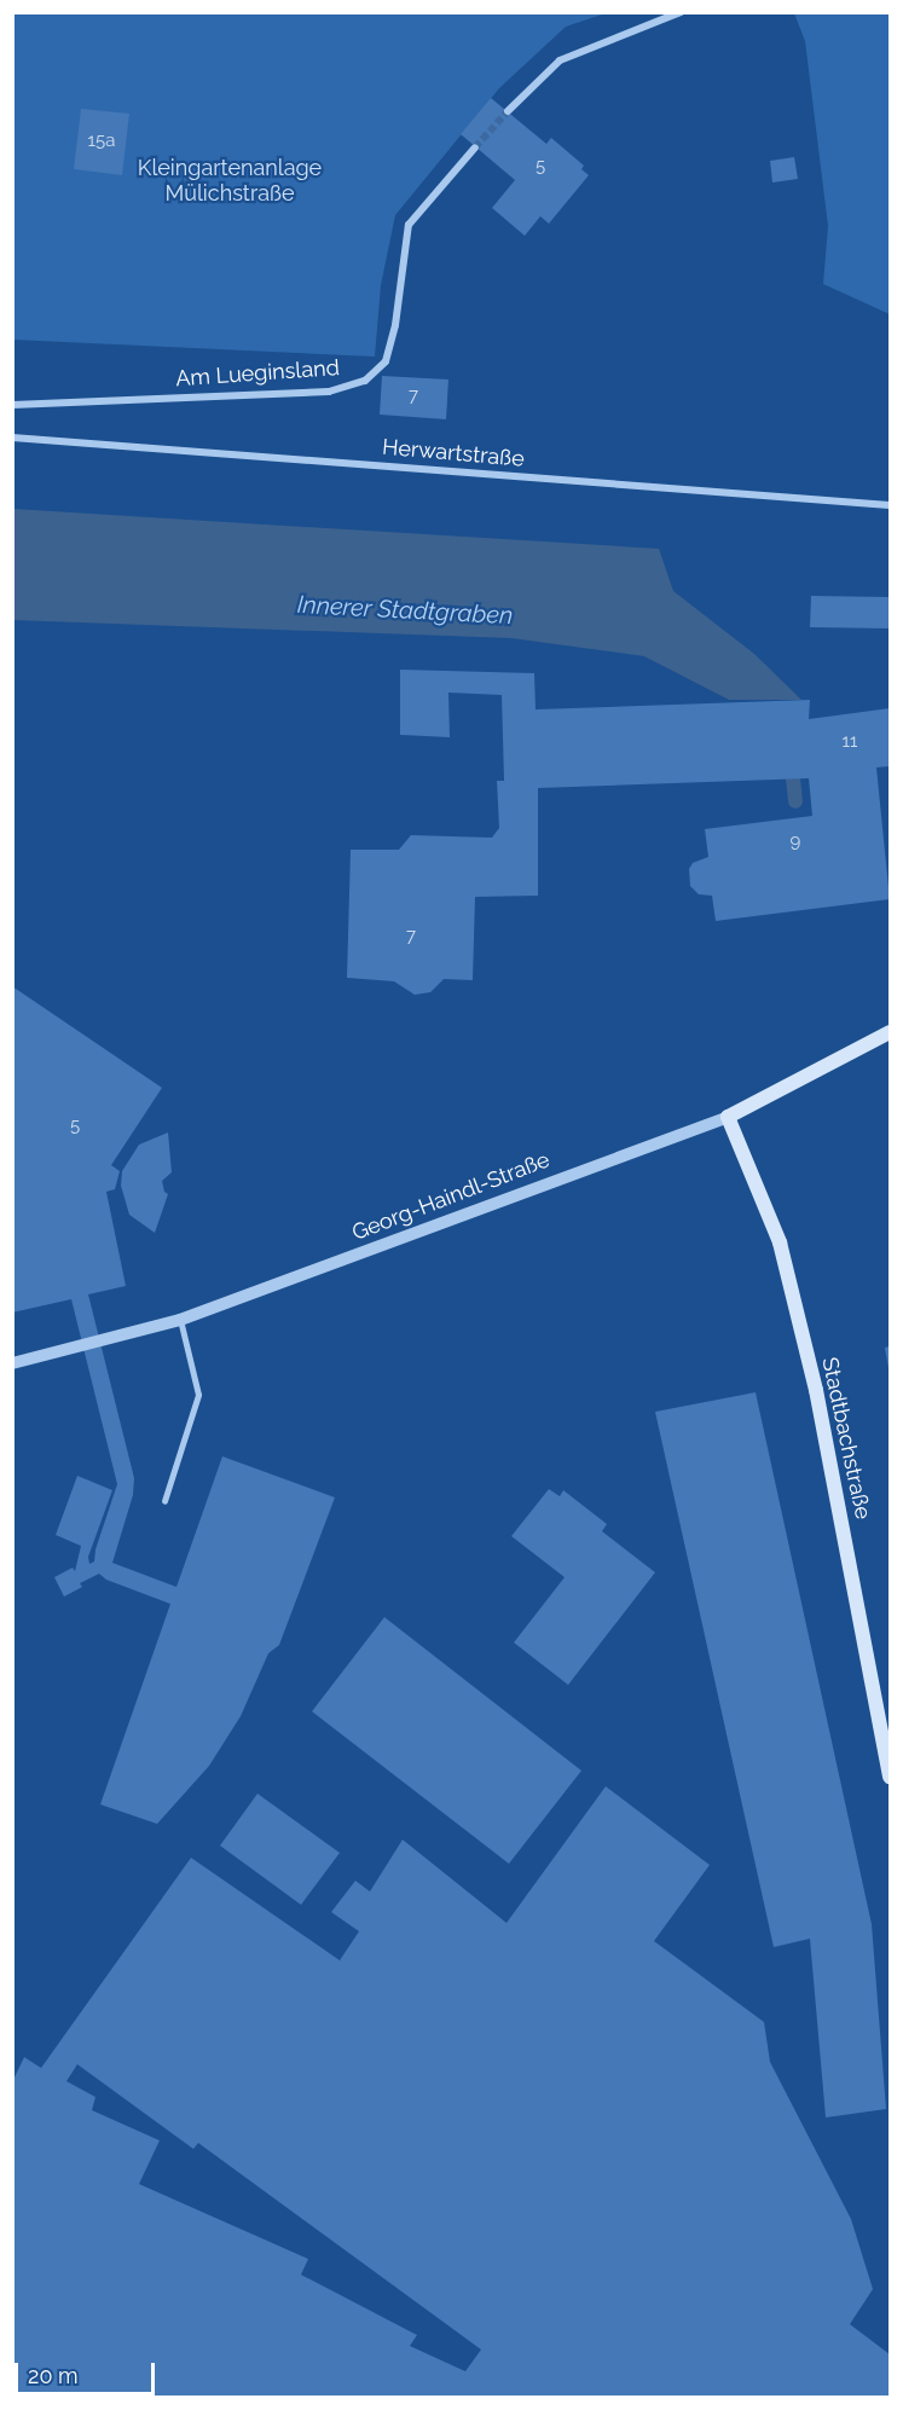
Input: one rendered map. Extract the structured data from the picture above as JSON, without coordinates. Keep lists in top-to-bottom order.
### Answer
{
  "streets": {
    "main road": ["Georg-Haindl-Straße", "Stadtbachstraße"],
    "street": ["Am Lueginsland", "Herwartstraße"]
  },
  "crossings": [
    ["Georg-Haindl-Straße", "Stadtbachstraße"]
  ],
  "water": ["Innerer Stadtgraben"],
  "parks": ["Kleingartenanlage Mülichstraße"],
  "house_numbers": [
    "15a",
    "5",
    "7",
    "11",
    "9",
    "7",
    "5"
  ],
  "scale_bar": "20 m"
}
